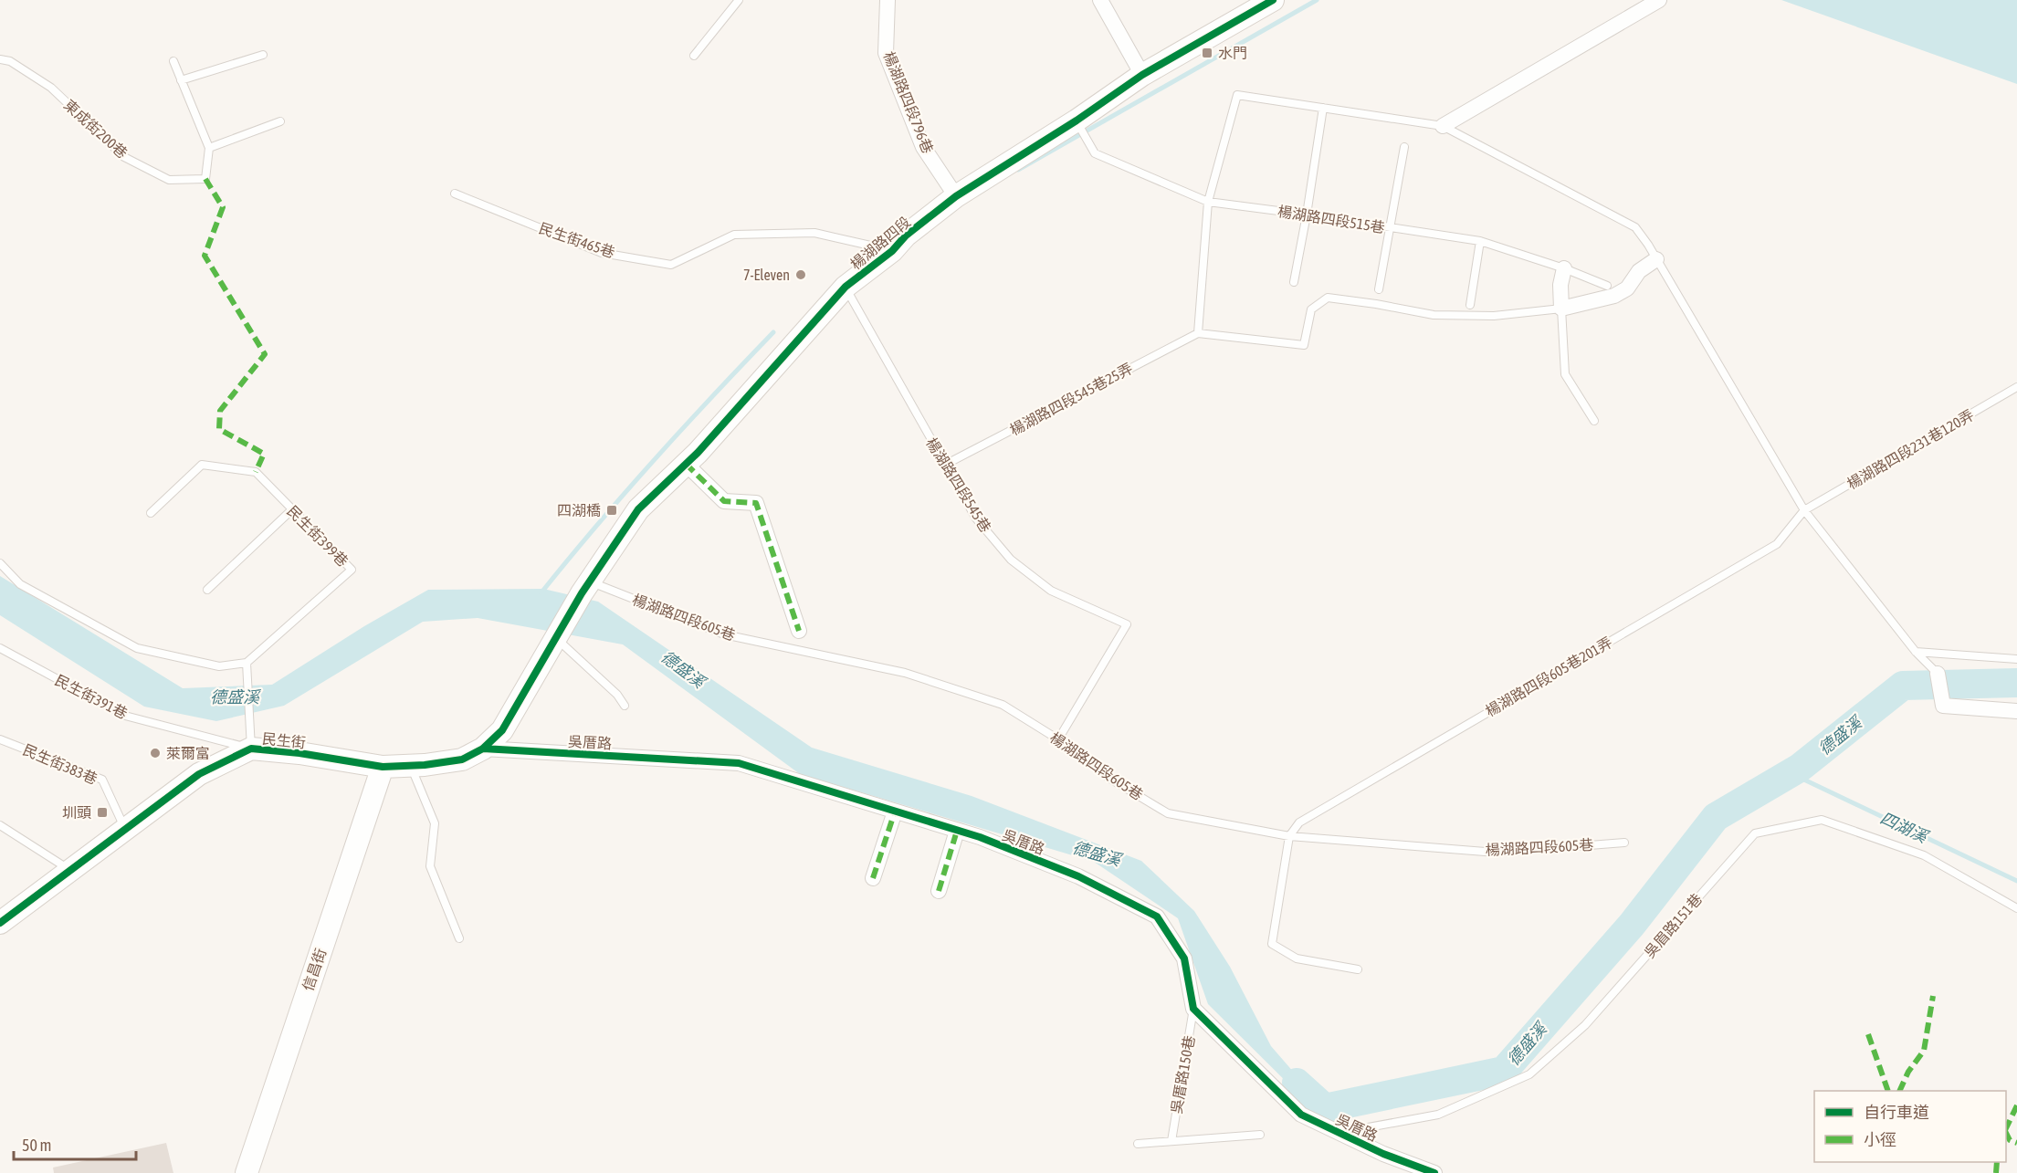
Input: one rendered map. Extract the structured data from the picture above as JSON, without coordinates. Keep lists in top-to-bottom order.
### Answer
{
  "streets": {
    "street": [
      "楊湖路四段796巷",
      "楊湖路四段",
      "民生街",
      "吳厝路",
      "信昌街"
    ],
    "lane": [
      "東成街200巷",
      "楊湖路四段515巷",
      "民生街465巷",
      "楊湖路四段545巷25弄",
      "楊湖路四段231巷120弄",
      "楊湖路四段545巷",
      "民生街399巷",
      "楊湖路四段605巷",
      "楊湖路四段605巷201弄",
      "民生街391巷",
      "民生街383巷",
      "吳眉路151巷",
      "吳厝路150巷"
    ]
  },
  "crossings": [
    ["楊湖路四段796巷", "楊湖路四段"],
    ["楊湖路四段515巷", "楊湖路四段"],
    ["民生街465巷", "楊湖路四段"],
    ["楊湖路四段", "楊湖路四段545巷"],
    ["楊湖路四段", "楊湖路四段605巷"],
    ["楊湖路四段545巷25弄", "楊湖路四段545巷"],
    ["楊湖路四段231巷120弄", "楊湖路四段605巷201弄"],
    ["楊湖路四段545巷", "楊湖路四段605巷"],
    ["楊湖路四段605巷", "楊湖路四段605巷201弄"],
    ["民生街391巷", "民生街"],
    ["民生街", "吳厝路"],
    ["民生街", "民生街383巷"],
    ["民生街", "信昌街"],
    ["吳厝路", "吳眉路151巷"],
    ["吳厝路", "吳厝路150巷"]
  ],
  "water": ["德盛溪", "四湖溪"],
  "places": {
    "transit": ["水門", "四湖橋", "圳頭"],
    "other": ["7-Eleven", "萊爾富"]
  },
  "legend": ["自行車道", "小徑"],
  "scale_bar": "50 m"
}
